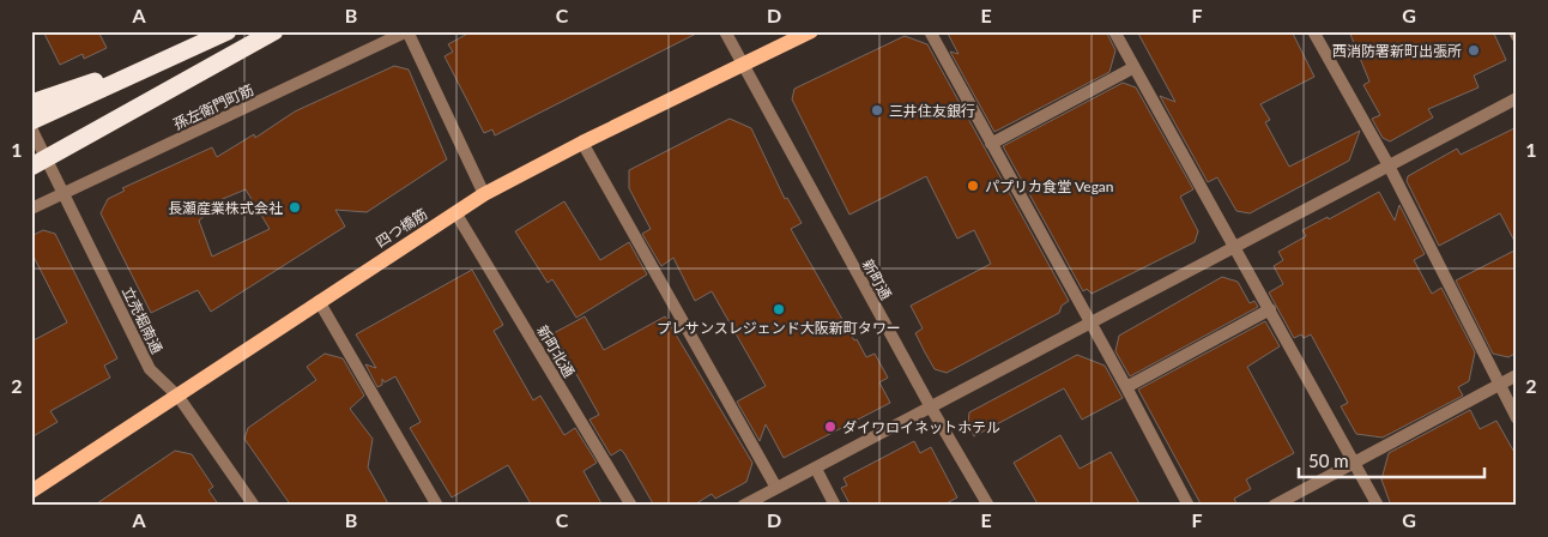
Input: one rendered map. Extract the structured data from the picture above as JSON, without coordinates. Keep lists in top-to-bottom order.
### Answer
{
  "streets": {
    "main road": ["四つ橋筋"],
    "street": [
      "孫左衛門町筋",
      "新町通",
      "立売堀南通",
      "新町北通"
    ]
  },
  "crossings": [
    ["孫左衛門町筋", "立売堀南通"],
    ["四つ橋筋", "新町通"],
    ["四つ橋筋", "立売堀南通"],
    ["四つ橋筋", "新町北通"]
  ],
  "places": [
    "西消防署新町出張所",
    "三井住友銀行",
    "パプリカ食堂 Vegan",
    "長瀬産業株式会社",
    "プレサンスレジェンド大阪新町タワー",
    "ダイワロイネットホテル"
  ],
  "scale_bar": "50 m",
  "grid": {
    "columns": [
      "A",
      "B",
      "C",
      "D",
      "E",
      "F",
      "G"
    ],
    "rows": ["1", "2"]
  }
}
